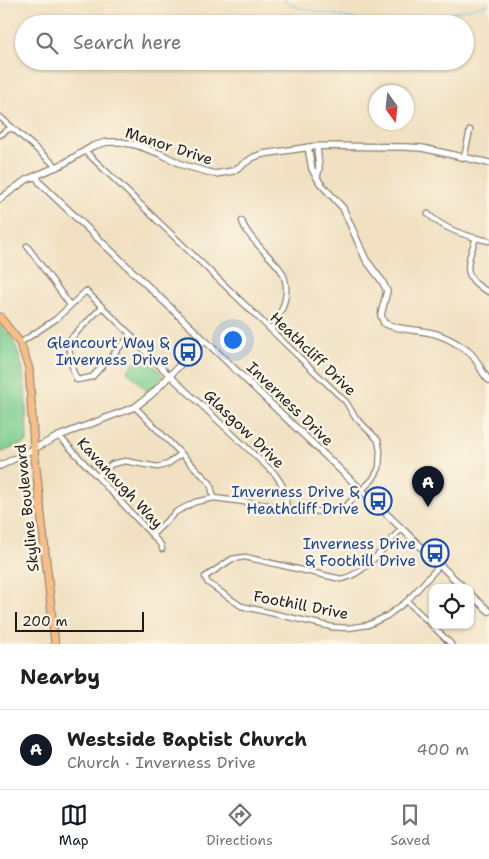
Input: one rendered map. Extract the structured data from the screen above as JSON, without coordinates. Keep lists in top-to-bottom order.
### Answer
{
  "streets": {
    "main road": ["Skyline Boulevard"],
    "street": [
      "Manor Drive",
      "Heathcliff Drive",
      "Inverness Drive",
      "Glasgow Drive",
      "Kavanaugh Way",
      "Foothill Drive"
    ]
  },
  "crossings": [
    ["Manor Drive", "Heathcliff Drive"],
    ["Manor Drive", "Inverness Drive"],
    ["Heathcliff Drive", "Inverness Drive"],
    ["Heathcliff Drive", "Glasgow Drive"],
    ["Heathcliff Drive", "Kavanaugh Way"],
    ["Inverness Drive", "Foothill Drive"]
  ],
  "places": {
    "bus stop": ["Glencourt Way & Inverness Drive", "Inverness Drive & Heathcliff Drive", "Inverness Drive & Foothill Drive"]
  },
  "scale_bar": "200 m",
  "north": "bottom",
  "page": {
    "search": "Search here",
    "pins": "A",
    "scale": "200 m",
    "heading": "Nearby",
    "list": [
      {
        "mark": "A",
        "name": "Westside Baptist Church",
        "note": "Church · Inverness Drive",
        "value": "400 m"
      }
    ],
    "nav": ["Map", "Directions", "Saved"]
  }
}
